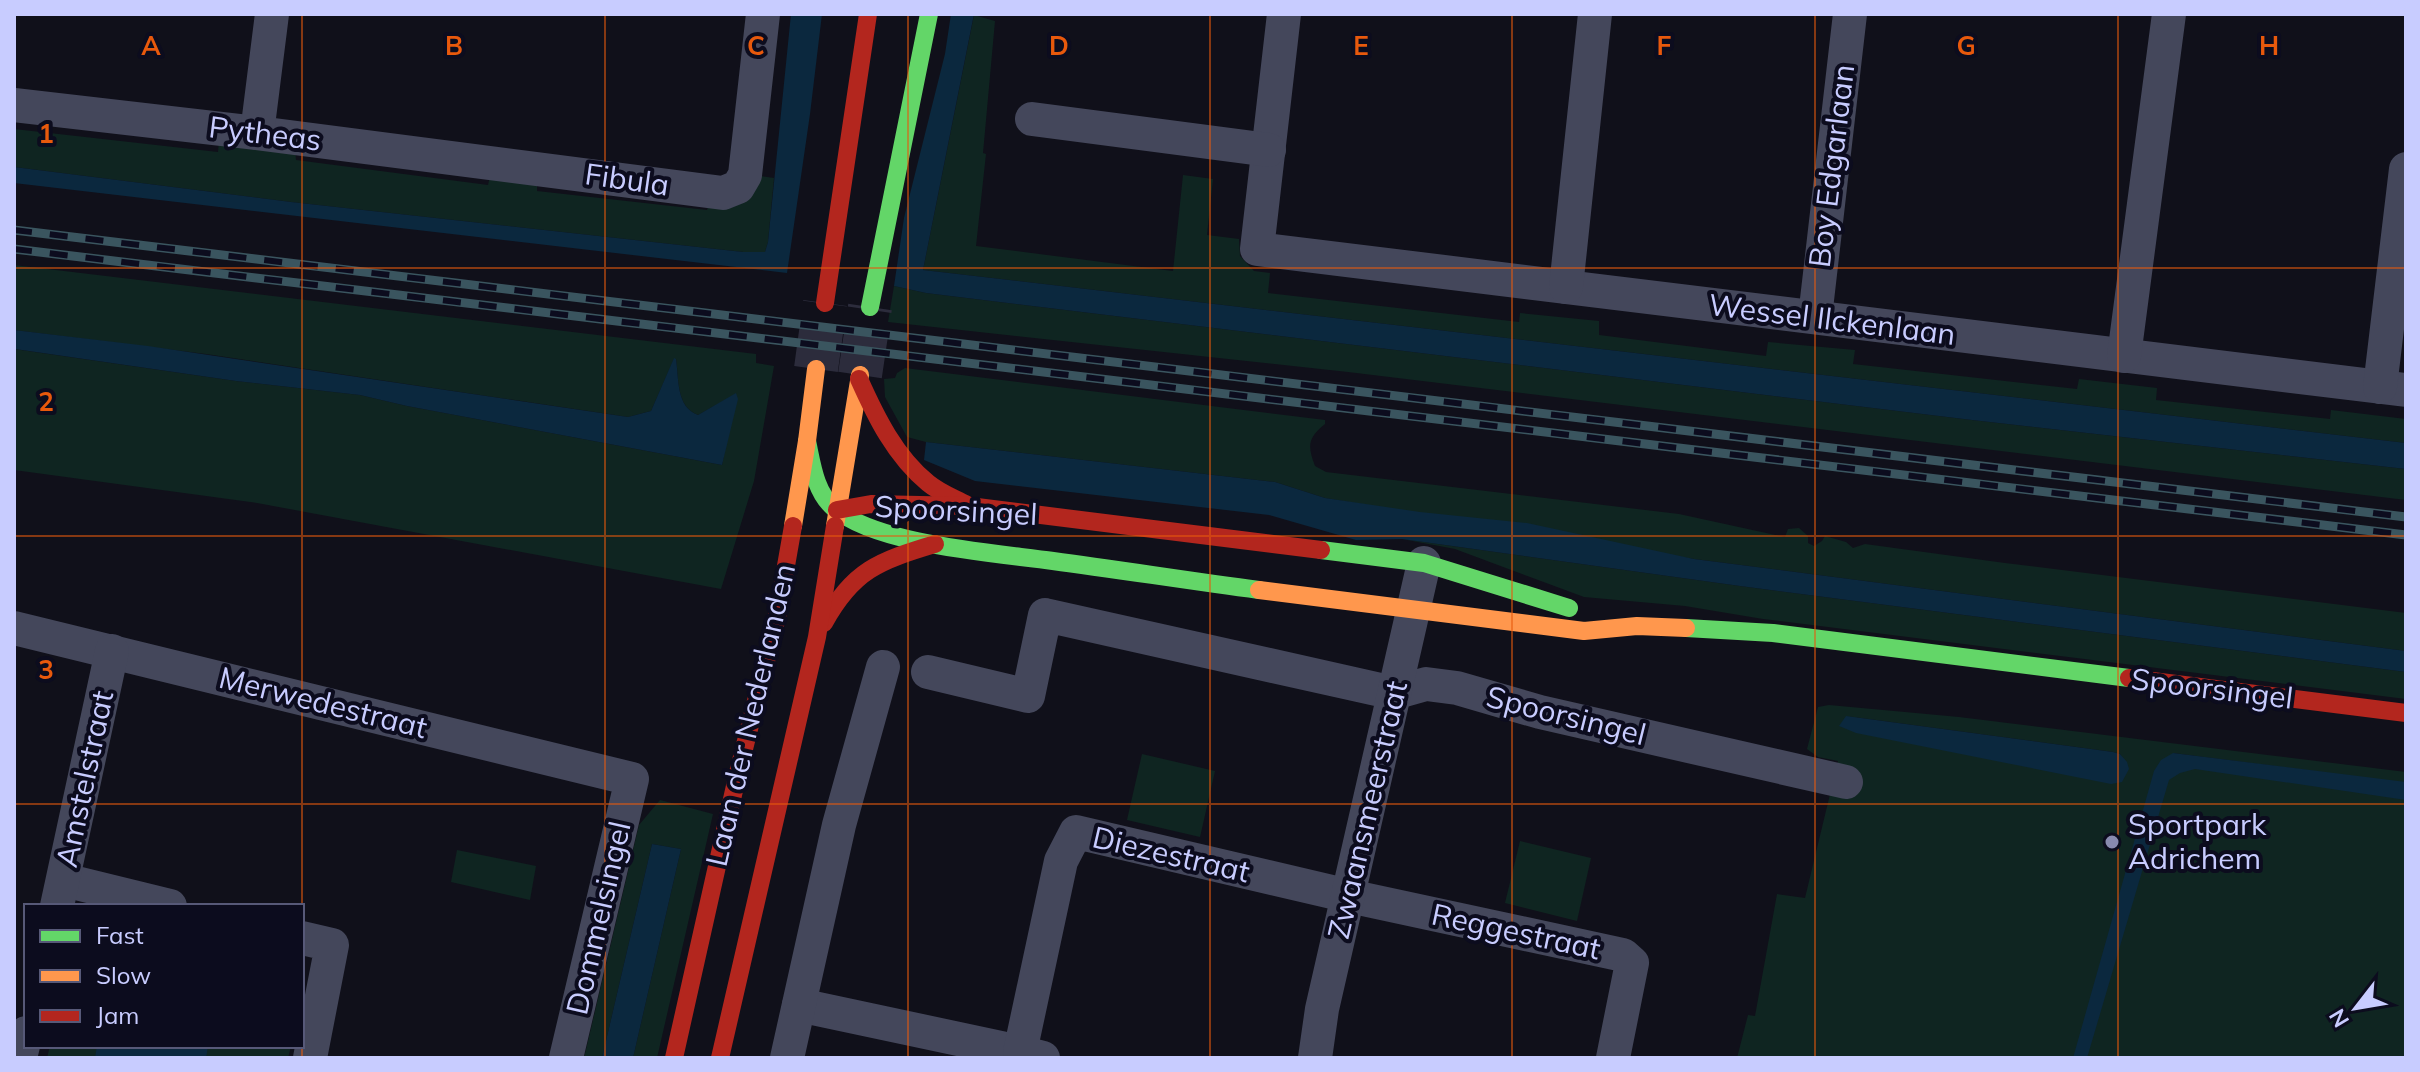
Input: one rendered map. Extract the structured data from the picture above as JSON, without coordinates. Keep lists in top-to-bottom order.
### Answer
{
  "streets": {
    "main road": ["Spoorsingel", "Laan der Nederlanden"],
    "street": [
      "Pytheas",
      "Boy Edgarlaan",
      "Fibula",
      "Wessel Ilckenlaan",
      "Merwedestraat",
      "Amstelstraat",
      "Zwaansmeerstraat",
      "Diezestraat",
      "Dommelsingel",
      "Reggestraat"
    ]
  },
  "crossings": [
    ["Pytheas", "Fibula"],
    ["Boy Edgarlaan", "Wessel Ilckenlaan"],
    ["Spoorsingel", "Laan der Nederlanden"],
    ["Spoorsingel", "Zwaansmeerstraat"],
    ["Merwedestraat", "Amstelstraat"],
    ["Merwedestraat", "Dommelsingel"],
    ["Zwaansmeerstraat", "Diezestraat"],
    ["Zwaansmeerstraat", "Reggestraat"],
    ["Diezestraat", "Reggestraat"]
  ],
  "places": ["Sportpark Adrichem"],
  "legend": ["Fast", "Slow", "Jam"],
  "north": "bottom left",
  "grid": {
    "columns": [
      "A",
      "B",
      "C",
      "D",
      "E",
      "F",
      "G",
      "H"
    ],
    "rows": ["1", "2", "3"]
  }
}
